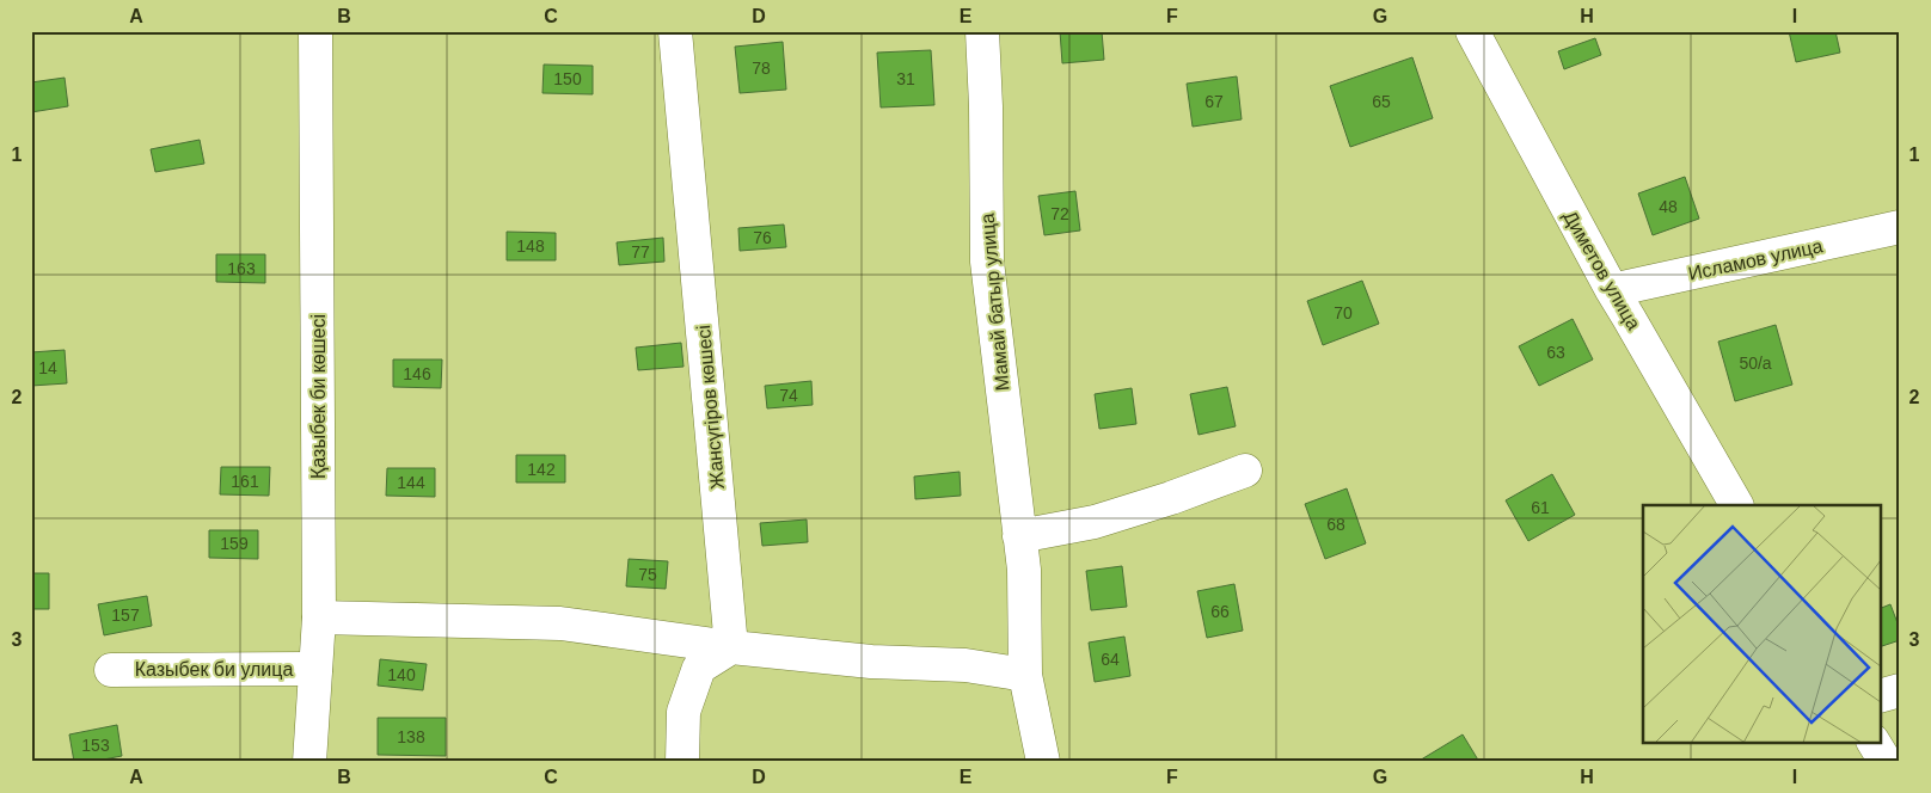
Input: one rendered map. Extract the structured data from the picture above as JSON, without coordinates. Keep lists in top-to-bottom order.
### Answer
{
  "streets": {
    "street": [
      "Исламов улица",
      "Диметов улица",
      "Мамай батыр улица",
      "Қазыбек би көшесі",
      "Жансүгіров көшесі",
      "Казыбек би улица"
    ]
  },
  "crossings": [
    ["Исламов улица", "Диметов улица"],
    ["Қазыбек би көшесі", "Казыбек би улица"]
  ],
  "house_numbers": [
    "78",
    "150",
    "31",
    "67",
    "65",
    "48",
    "72",
    "76",
    "148",
    "77",
    "163",
    "70",
    "63",
    "50/а",
    "14",
    "146",
    "74",
    "142",
    "161",
    "144",
    "61",
    "68",
    "159",
    "75",
    "66",
    "157",
    "64",
    "140",
    "138",
    "153"
  ],
  "grid": {
    "columns": [
      "A",
      "B",
      "C",
      "D",
      "E",
      "F",
      "G",
      "H",
      "I"
    ],
    "rows": ["1", "2", "3"]
  }
}
